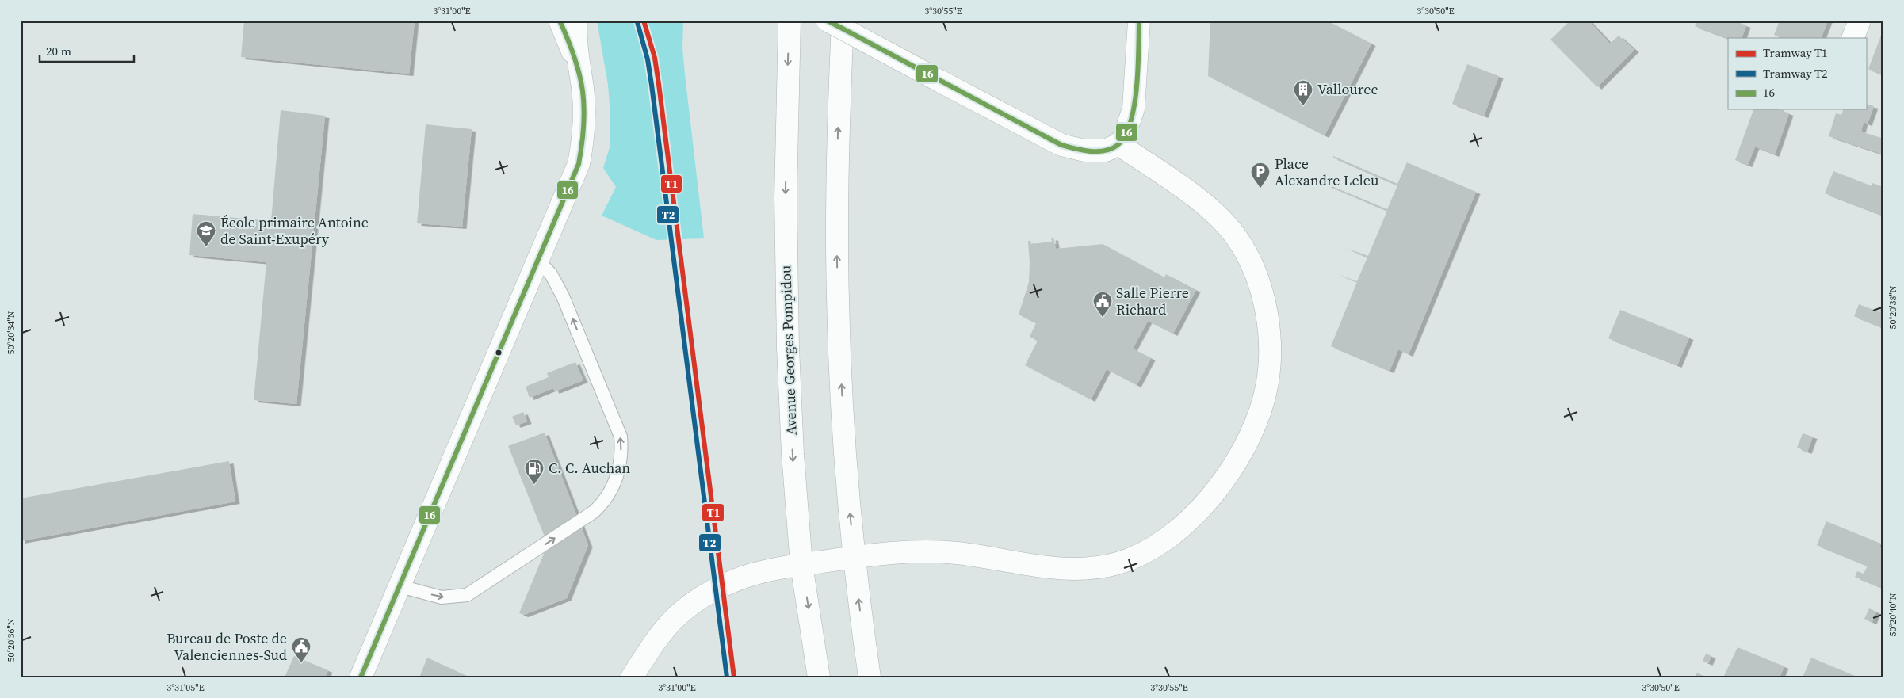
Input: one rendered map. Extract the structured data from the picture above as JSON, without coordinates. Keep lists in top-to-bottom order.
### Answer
{
  "streets": {
    "street": ["Avenue Georges Pompidou"]
  },
  "places": {
    "building": ["Vallourec"],
    "parking": ["Place Alexandre Leleu"],
    "school or university": ["École primaire Antoine de Saint-Exupéry"],
    "public building": ["Salle Pierre Richard", "Bureau de Poste de Valenciennes-Sud"],
    "fuel station": ["C. C. Auchan"]
  },
  "lines": ["tram line T1", "transit line 16", "tram line T2"],
  "legend": ["Tramway T1", "Tramway T2", "16"],
  "scale_bar": "20 m",
  "coordinates": [
    "3°31'00\"E",
    "3°30'55\"E",
    "3°30'50\"E",
    "50°20'38\"N",
    "50°20'34\"N",
    "50°20'40\"N",
    "50°20'36\"N",
    "3°31'05\"E"
  ]
}
